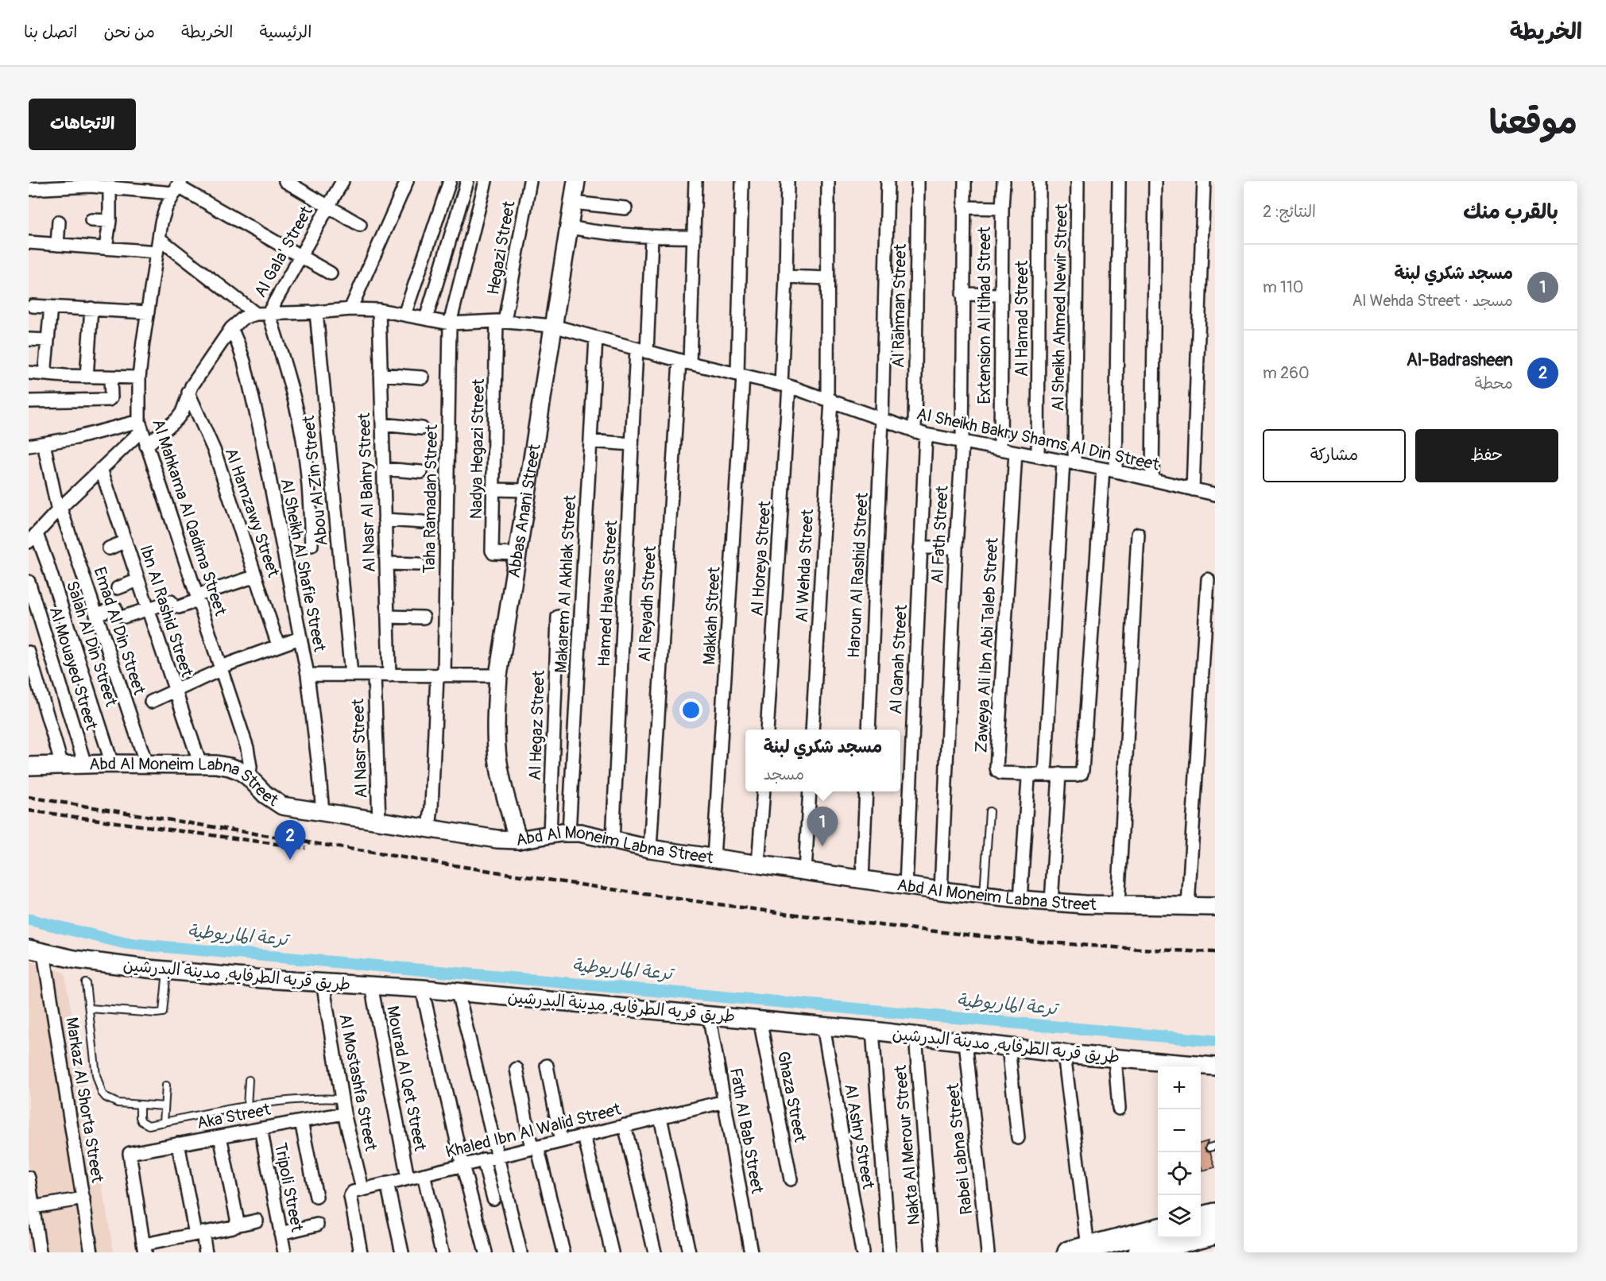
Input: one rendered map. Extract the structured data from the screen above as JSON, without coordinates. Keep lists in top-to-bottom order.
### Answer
{
  "streets": {
    "main road": ["Abbas Anani Street", "Abd Al Moneim Labna Street", "طريق قريه الطرفايه, مدينة البدرشين"],
    "street": [
      "Hegazi Street",
      "Al Gala' Street",
      "Al Rahman Street",
      "Al Sheikh Ahmed Newir Street",
      "Extension Al Itihad Street",
      "Al Hamad Street",
      "Al Sheikh Bakry Shams Al Din Street",
      "Nadya Hegazi Street",
      "Abou Al Zin Street",
      "Al Nasr Al Bahry Street",
      "Taha Ramadan Street",
      "Al Hamzawy Street",
      "Al Mahkama Al Qadima Street",
      "Al Fath Street",
      "Al Horeya Street",
      "Al Sheikh Al Shafie Street",
      "Al Wehda Street",
      "Haroun Al Rashid Street",
      "Makarem Al Akhlak Street",
      "Hamed Hawas Street",
      "Al Reyadh Street",
      "Ibn Al Rashid Street",
      "Makkah Street",
      "Emad Al Din Street",
      "Salah Al Din Street",
      "Zaweya Ali Ibn Abi Taleb Street",
      "Al Qanah Street",
      "Al Mouayed Street",
      "Al Hegaz Street",
      "Al Nasr Street",
      "Mourad Al Qet Street",
      "Al Mostashfa Street",
      "Ghaza Street",
      "Markaz Al Shorta Street",
      "Aka Street",
      "Khaled Ibn Al Walid Street",
      "Fath Al Bab Street",
      "Al Ashry Street",
      "Nakta Al Merour Street",
      "Rabei Labna Street",
      "Tripoli Street"
    ]
  },
  "crossings": [
    ["Hegazi Street", "Al Sheikh Bakry Shams Al Din Street"],
    ["Hegazi Street", "Nadya Hegazi Street"],
    ["Al Gala' Street", "Al Sheikh Bakry Shams Al Din Street"],
    ["Al Rahman Street", "Al Sheikh Bakry Shams Al Din Street"],
    ["Al Rahman Street", "Al Qanah Street"],
    ["Al Sheikh Ahmed Newir Street", "Al Sheikh Bakry Shams Al Din Street"],
    ["Al Sheikh Ahmed Newir Street", "Zaweya Ali Ibn Abi Taleb Street"],
    ["Extension Al Itihad Street", "Al Sheikh Bakry Shams Al Din Street"],
    ["Al Hamad Street", "Al Sheikh Bakry Shams Al Din Street"],
    ["Al Sheikh Bakry Shams Al Din Street", "Nadya Hegazi Street"],
    ["Al Sheikh Bakry Shams Al Din Street", "Abou Al Zin Street"],
    ["Al Sheikh Bakry Shams Al Din Street", "Al Nasr Al Bahry Street"],
    ["Al Sheikh Bakry Shams Al Din Street", "Taha Ramadan Street"],
    ["Al Sheikh Bakry Shams Al Din Street", "Abbas Anani Street"],
    ["Al Sheikh Bakry Shams Al Din Street", "Al Fath Street"],
    ["Al Sheikh Bakry Shams Al Din Street", "Al Horeya Street"],
    ["Al Sheikh Bakry Shams Al Din Street", "Al Wehda Street"],
    ["Al Sheikh Bakry Shams Al Din Street", "Haroun Al Rashid Street"],
    ["Al Sheikh Bakry Shams Al Din Street", "Makarem Al Akhlak Street"],
    ["Al Sheikh Bakry Shams Al Din Street", "Hamed Hawas Street"],
    ["Al Sheikh Bakry Shams Al Din Street", "Al Reyadh Street"],
    ["Al Sheikh Bakry Shams Al Din Street", "Makkah Street"],
    ["Al Sheikh Bakry Shams Al Din Street", "Zaweya Ali Ibn Abi Taleb Street"],
    ["Al Sheikh Bakry Shams Al Din Street", "Al Qanah Street"],
    ["Nadya Hegazi Street", "Abbas Anani Street"],
    ["Taha Ramadan Street", "Abd Al Moneim Labna Street"],
    ["Abbas Anani Street", "Abd Al Moneim Labna Street"],
    ["Al Mahkama Al Qadima Street", "Abd Al Moneim Labna Street"],
    ["Al Fath Street", "Abd Al Moneim Labna Street"],
    ["Al Sheikh Al Shafie Street", "Abd Al Moneim Labna Street"],
    ["Makarem Al Akhlak Street", "Abd Al Moneim Labna Street"],
    ["Hamed Hawas Street", "Abd Al Moneim Labna Street"],
    ["Al Reyadh Street", "Abd Al Moneim Labna Street"],
    ["Ibn Al Rashid Street", "Abd Al Moneim Labna Street"],
    ["Makkah Street", "Abd Al Moneim Labna Street"],
    ["Emad Al Din Street", "Abd Al Moneim Labna Street"],
    ["Salah Al Din Street", "Abd Al Moneim Labna Street"],
    ["Al Qanah Street", "Abd Al Moneim Labna Street"],
    ["Al Mouayed Street", "Abd Al Moneim Labna Street"],
    ["Al Hegaz Street", "Abd Al Moneim Labna Street"],
    ["Al Nasr Street", "Abd Al Moneim Labna Street"],
    ["طريق قريه الطرفايه, مدينة البدرشين", "Mourad Al Qet Street"],
    ["طريق قريه الطرفايه, مدينة البدرشين", "Al Mostashfa Street"],
    ["طريق قريه الطرفايه, مدينة البدرشين", "Ghaza Street"],
    ["طريق قريه الطرفايه, مدينة البدرشين", "Markaz Al Shorta Street"],
    ["طريق قريه الطرفايه, مدينة البدرشين", "Fath Al Bab Street"],
    ["طريق قريه الطرفايه, مدينة البدرشين", "Al Ashry Street"],
    ["طريق قريه الطرفايه, مدينة البدرشين", "Nakta Al Merour Street"],
    ["طريق قريه الطرفايه, مدينة البدرشين", "Rabei Labna Street"],
    ["Mourad Al Qet Street", "Khaled Ibn Al Walid Street"],
    ["Al Mostashfa Street", "Aka Street"],
    ["Al Mostashfa Street", "Khaled Ibn Al Walid Street"],
    ["Aka Street", "Tripoli Street"],
    ["Khaled Ibn Al Walid Street", "Fath Al Bab Street"]
  ],
  "water": ["ترعة الماريوطية"],
  "page": {
    "header": "الخريطة",
    "nav": [
      "الرئيسية",
      "الخريطة",
      "من نحن",
      "اتصل بنا"
    ],
    "title": "موقعنا",
    "buttons": [
      "الاتجاهات",
      ["حفظ", "مشاركة"]
    ],
    "heading": ["بالقرب منك", "النتائج: 2"],
    "list": [
      {
        "mark": "1",
        "name": "مسجد شكري لبنة",
        "note": "مسجد · Al Wehda Street",
        "value": "110 m"
      },
      {
        "mark": "2",
        "name": "Al-Badrasheen",
        "note": "محطة",
        "value": "260 m"
      }
    ],
    "popup": ["مسجد شكري لبنة", "مسجد"],
    "pins": ["1", "2"],
    "map_buttons": ["+", "−"]
  }
}
